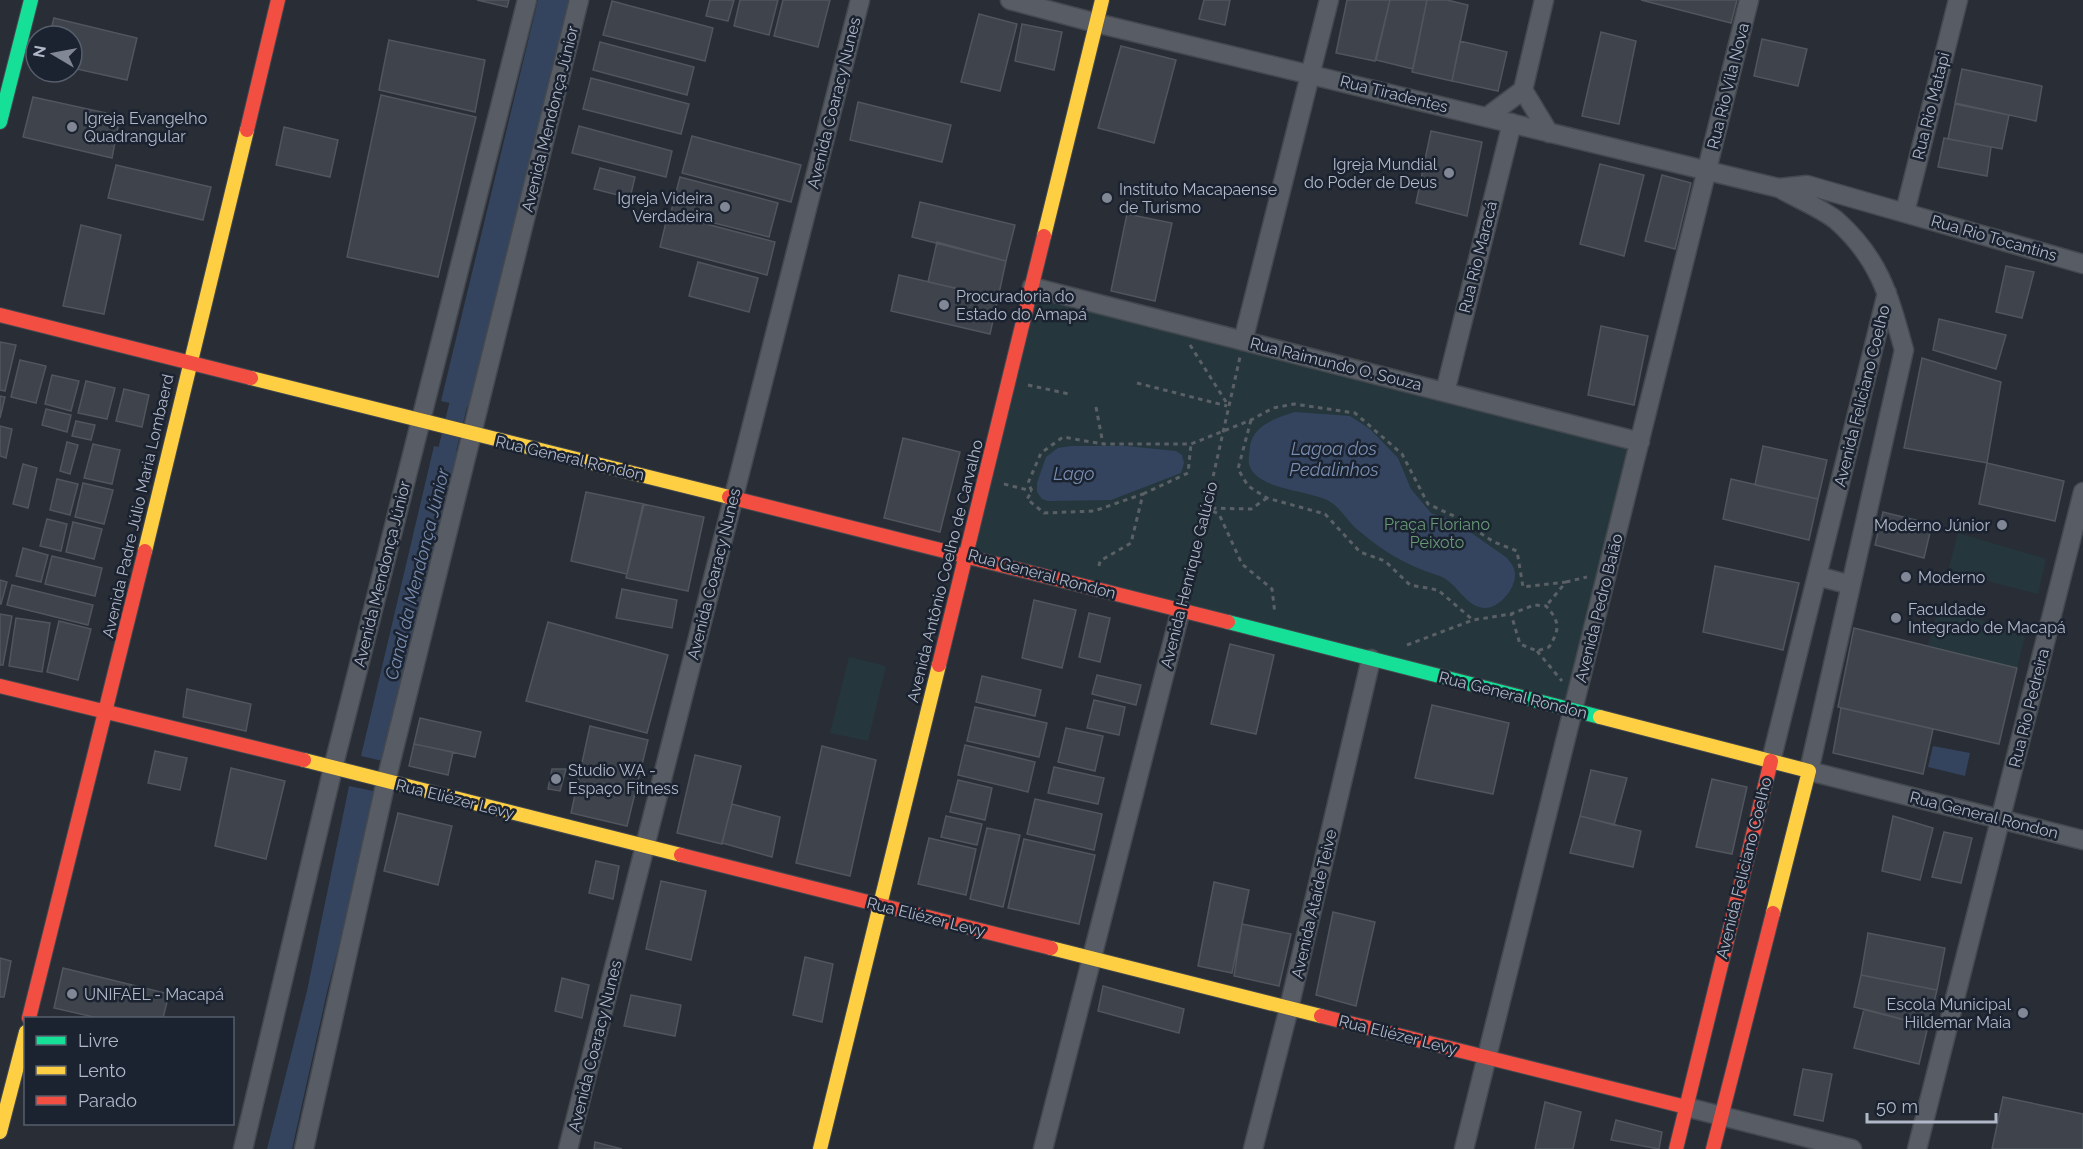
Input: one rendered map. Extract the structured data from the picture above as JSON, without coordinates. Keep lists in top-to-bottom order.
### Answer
{
  "streets": {
    "street": [
      "Rua Rio Vila Nova",
      "Rua Tiradentes",
      "Avenida Coaracy Nunes",
      "Rua Rio Matapi",
      "Avenida Mendonça Júnior",
      "Rua Rio Tocantins",
      "Rua Rio Maracá",
      "Rua Raimundo O. Souza",
      "Avenida Feliciano Coelho",
      "Rua General Rondon",
      "Avenida Padre Júlio Maria Lombaerd",
      "Avenida Antônio Coelho de Carvalho",
      "Avenida Henrique Galúcio",
      "Avenida Pedro Baião",
      "Rua Rio Pedreira",
      "Rua Eliézer Levy",
      "Avenida Ataíde Teive"
    ]
  },
  "crossings": [
    ["Rua Rio Vila Nova", "Rua Tiradentes"],
    ["Rua Rio Vila Nova", "Avenida Pedro Baião"],
    ["Rua Tiradentes", "Rua Rio Matapi"],
    ["Rua Tiradentes", "Rua Rio Tocantins"],
    ["Rua Tiradentes", "Rua Rio Maracá"],
    ["Rua Tiradentes", "Avenida Feliciano Coelho"],
    ["Rua Tiradentes", "Avenida Antônio Coelho de Carvalho"],
    ["Rua Tiradentes", "Avenida Pedro Baião"],
    ["Avenida Coaracy Nunes", "Rua General Rondon"],
    ["Avenida Coaracy Nunes", "Rua Eliézer Levy"],
    ["Rua Rio Matapi", "Rua Rio Tocantins"],
    ["Avenida Mendonça Júnior", "Rua General Rondon"],
    ["Avenida Mendonça Júnior", "Rua Eliézer Levy"],
    ["Rua Rio Maracá", "Rua Raimundo O. Souza"],
    ["Rua Raimundo O. Souza", "Avenida Antônio Coelho de Carvalho"],
    ["Rua Raimundo O. Souza", "Avenida Henrique Galúcio"],
    ["Rua Raimundo O. Souza", "Avenida Pedro Baião"],
    ["Avenida Feliciano Coelho", "Rua General Rondon"],
    ["Avenida Feliciano Coelho", "Rua Eliézer Levy"],
    ["Rua General Rondon", "Avenida Padre Júlio Maria Lombaerd"],
    ["Rua General Rondon", "Avenida Antônio Coelho de Carvalho"],
    ["Rua General Rondon", "Avenida Henrique Galúcio"],
    ["Rua General Rondon", "Avenida Pedro Baião"],
    ["Rua General Rondon", "Rua Rio Pedreira"],
    ["Rua General Rondon", "Avenida Ataíde Teive"],
    ["Avenida Padre Júlio Maria Lombaerd", "Rua Eliézer Levy"],
    ["Avenida Antônio Coelho de Carvalho", "Rua Eliézer Levy"],
    ["Avenida Henrique Galúcio", "Rua Eliézer Levy"],
    ["Avenida Pedro Baião", "Rua Eliézer Levy"],
    ["Rua Eliézer Levy", "Avenida Ataíde Teive"]
  ],
  "water": ["Lagoa dos Pedalinhos", "Lago", "Canal da Mendonça Júnior"],
  "parks": ["Praça Floriano Peixoto"],
  "places": [
    "Igreja Evangelho Quadrangular",
    "Igreja Mundial do Poder de Deus",
    "Instituto Macapaense de Turismo",
    "Igreja Videira Verdadeira",
    "Procuradoria do Estado do Amapá",
    "Moderno Júnior",
    "Moderno",
    "Faculdade Integrado de Macapá",
    "Studio WA - Espaço Fitness",
    "UNIFAEL - Macapá",
    "Escola Municipal Hildemar Maia"
  ],
  "legend": ["Livre", "Lento", "Parado"],
  "scale_bar": "50 m",
  "north": "left"
}
